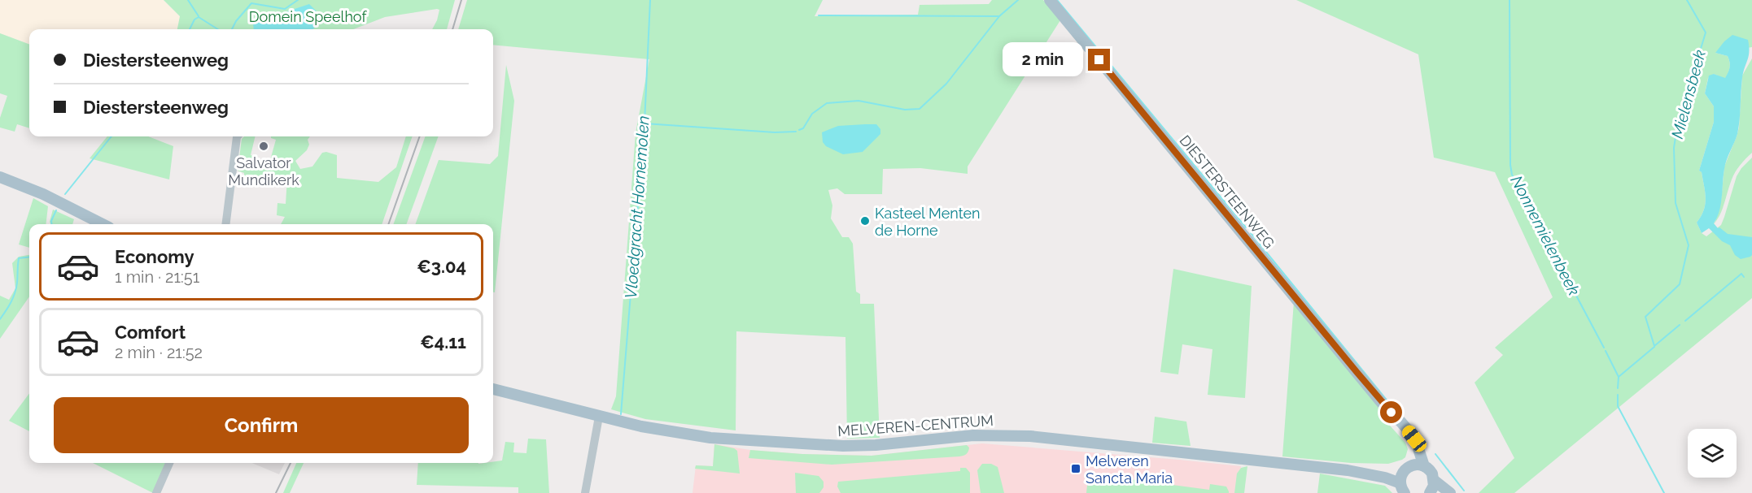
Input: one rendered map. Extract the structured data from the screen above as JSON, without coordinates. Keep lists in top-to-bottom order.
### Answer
{
  "streets": {
    "main road": ["DIESTERSTEENWEG", "MELVEREN-CENTRUM"]
  },
  "water": ["Mielensbeek", "Vloedgracht Hornemolen", "Nonnemielenbeek"],
  "parks": ["Domein Speelhof"],
  "places": {
    "other": ["Salvator Mundikerk", "Kasteel Menten de Horne"],
    "transit": ["Melveren Sancta Maria"]
  },
  "page": {
    "banner": ["Diestersteenweg", "Diestersteenweg"],
    "bubble": "2 min",
    "list": [
      {
        "name": "Economy",
        "note": "1 min · 21:51",
        "value": "€3.04"
      },
      {
        "name": "Comfort",
        "note": "2 min · 21:52",
        "value": "€4.11"
      }
    ],
    "buttons": "Confirm"
  }
}
